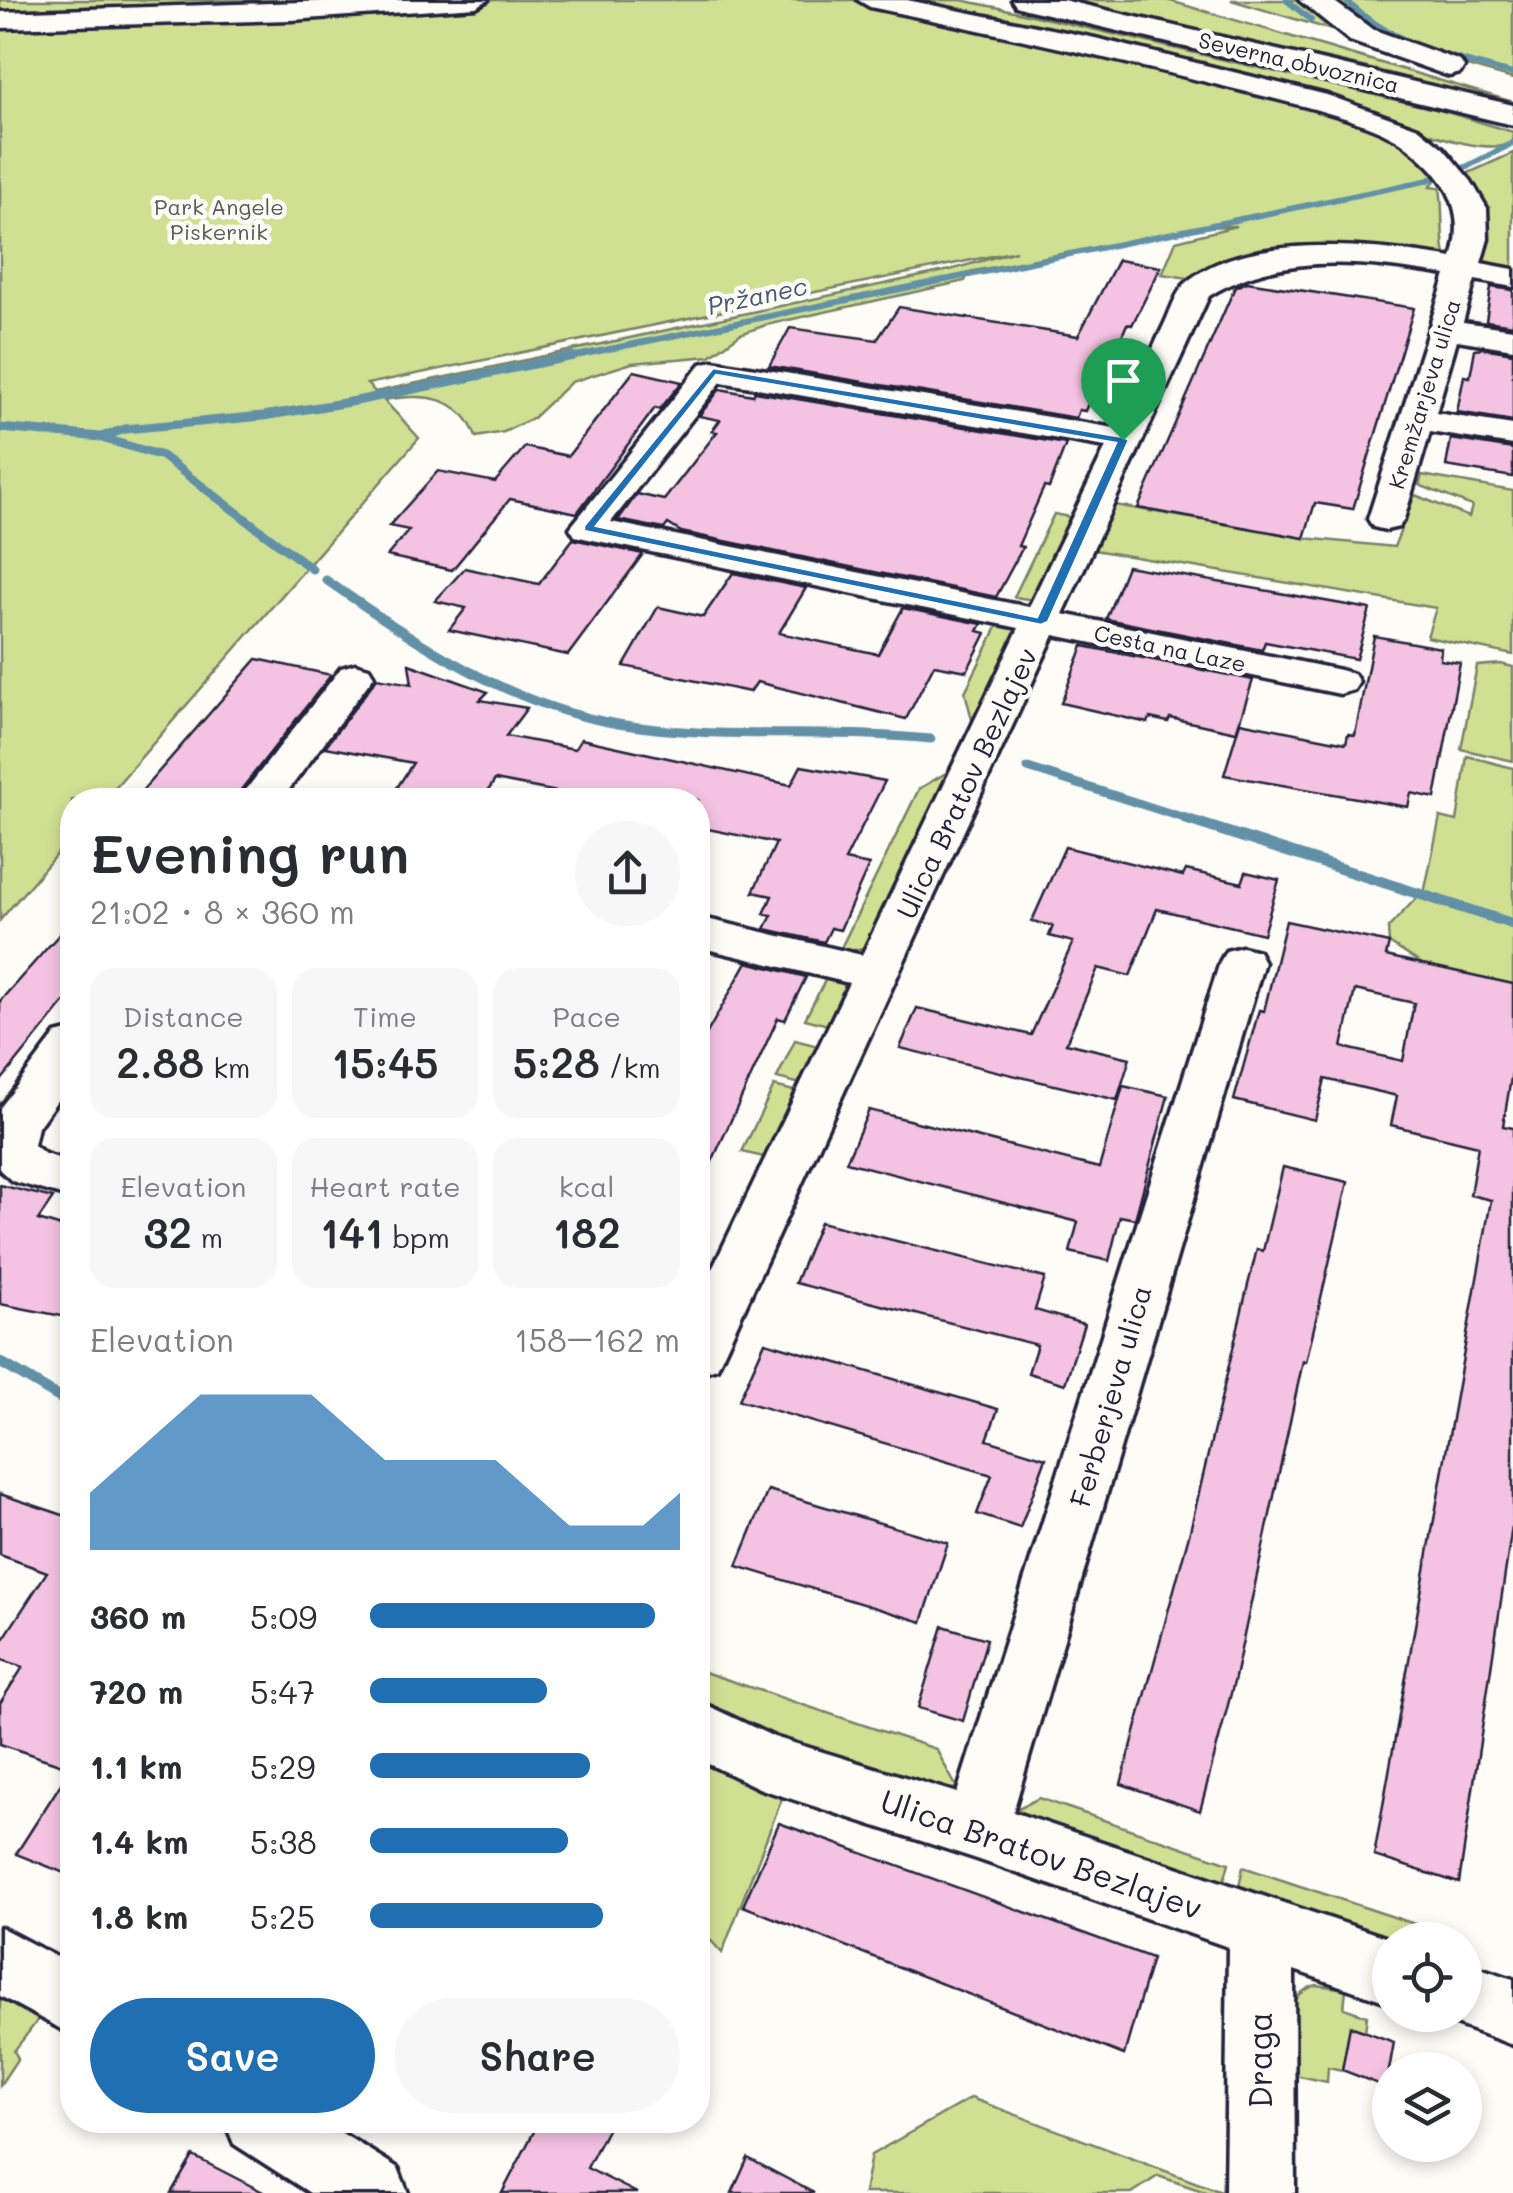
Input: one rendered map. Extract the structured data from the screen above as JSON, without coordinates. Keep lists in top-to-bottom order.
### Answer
{
  "streets": {
    "highway": ["Severna obvoznica"],
    "street": [
      "Kremžarjeva ulica",
      "Cesta na Laze",
      "Ulica Bratov Bezlajev",
      "Ferberjeva ulica",
      "Draga"
    ]
  },
  "crossings": [
    ["Kremžarjeva ulica", "Ulica Bratov Bezlajev"],
    ["Cesta na Laze", "Ulica Bratov Bezlajev"],
    ["Ulica Bratov Bezlajev", "Ferberjeva ulica"],
    ["Ulica Bratov Bezlajev", "Draga"]
  ],
  "water": ["Pržanec"],
  "parks": ["Park Angele Piskernik"],
  "page": {
    "heading": ["Evening run", "21:02 · 8 × 360 m"],
    "stats": [
      ["Distance", "2.88 km"],
      ["Time", "15:45"],
      ["Pace", "5:28 /km"],
      ["Elevation", "32 m"],
      ["Heart rate", "141 bpm"],
      ["kcal", "182"]
    ],
    "chart": ["Elevation", "158–162 m"],
    "list": [
      {
        "name": "360 m",
        "note": "5:09"
      },
      {
        "name": "720 m",
        "note": "5:47"
      },
      {
        "name": "1.1 km",
        "note": "5:29"
      },
      {
        "name": "1.4 km",
        "note": "5:38"
      },
      {
        "name": "1.8 km",
        "note": "5:25"
      }
    ],
    "buttons": ["Save", "Share"]
  }
}
